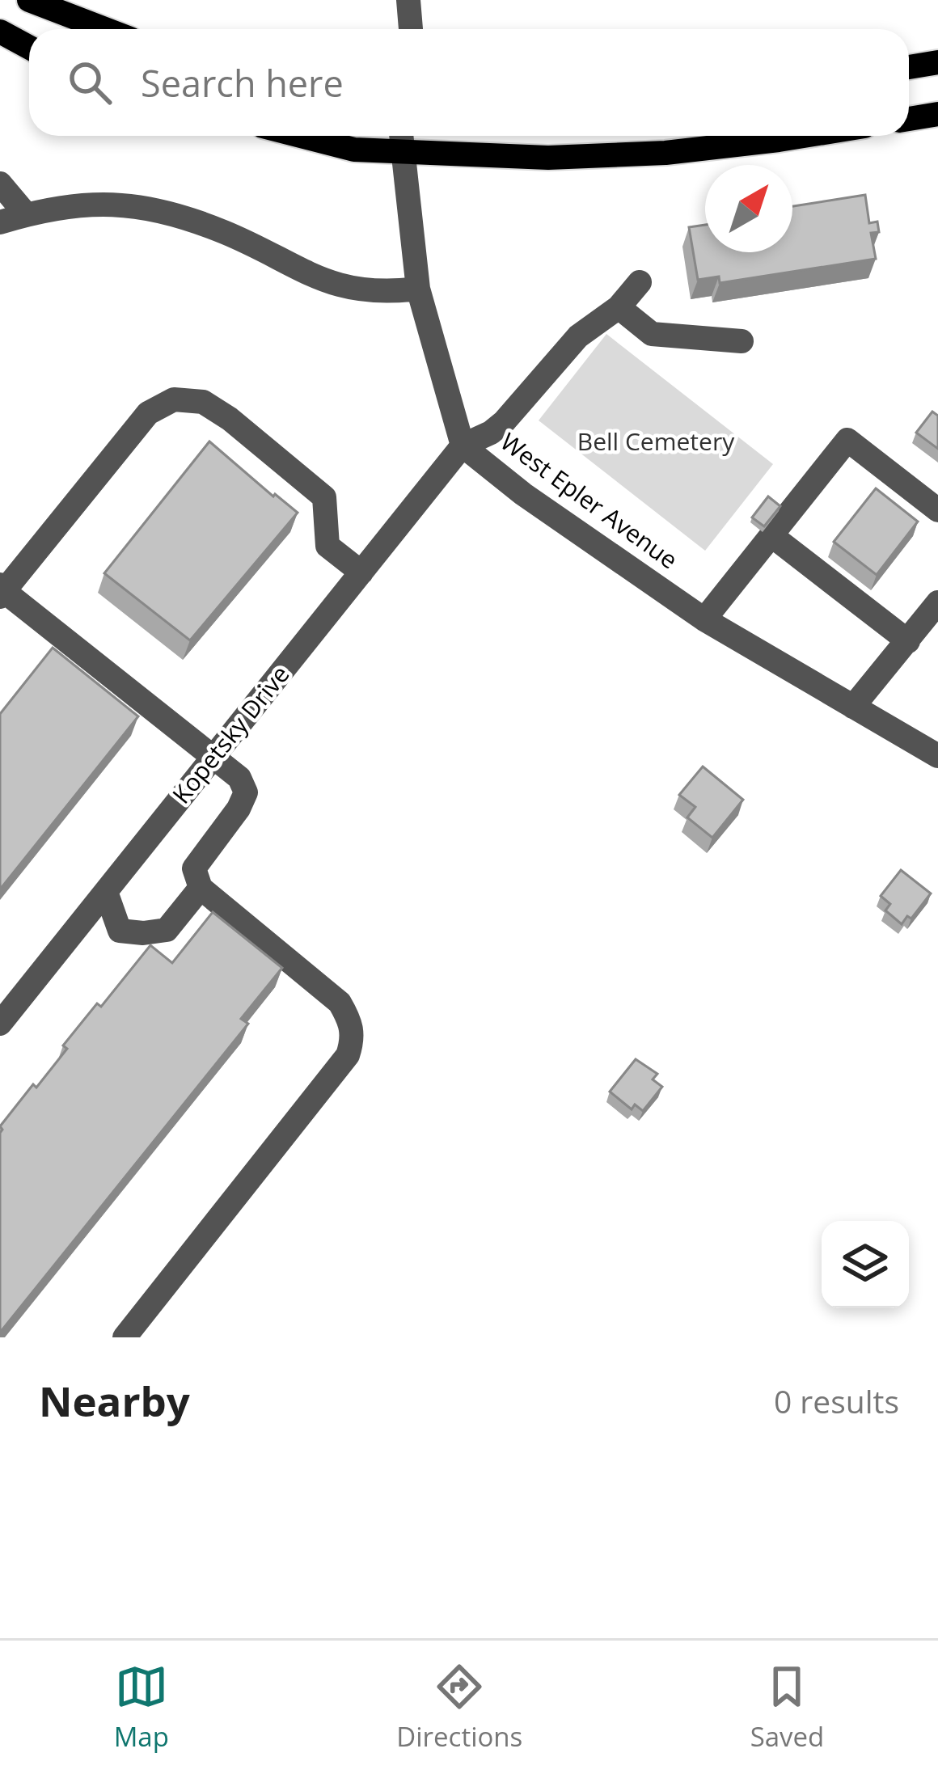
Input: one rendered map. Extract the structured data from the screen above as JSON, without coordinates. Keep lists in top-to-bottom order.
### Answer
{
  "streets": {
    "street": ["West Epler Avenue", "Kopetsky Drive"]
  },
  "crossings": [
    ["West Epler Avenue", "Kopetsky Drive"]
  ],
  "parks": ["Bell Cemetery"],
  "north": "top right",
  "page": {
    "search": "Search here",
    "heading": ["Nearby", "0 results"],
    "nav": ["Map", "Directions", "Saved"]
  }
}
